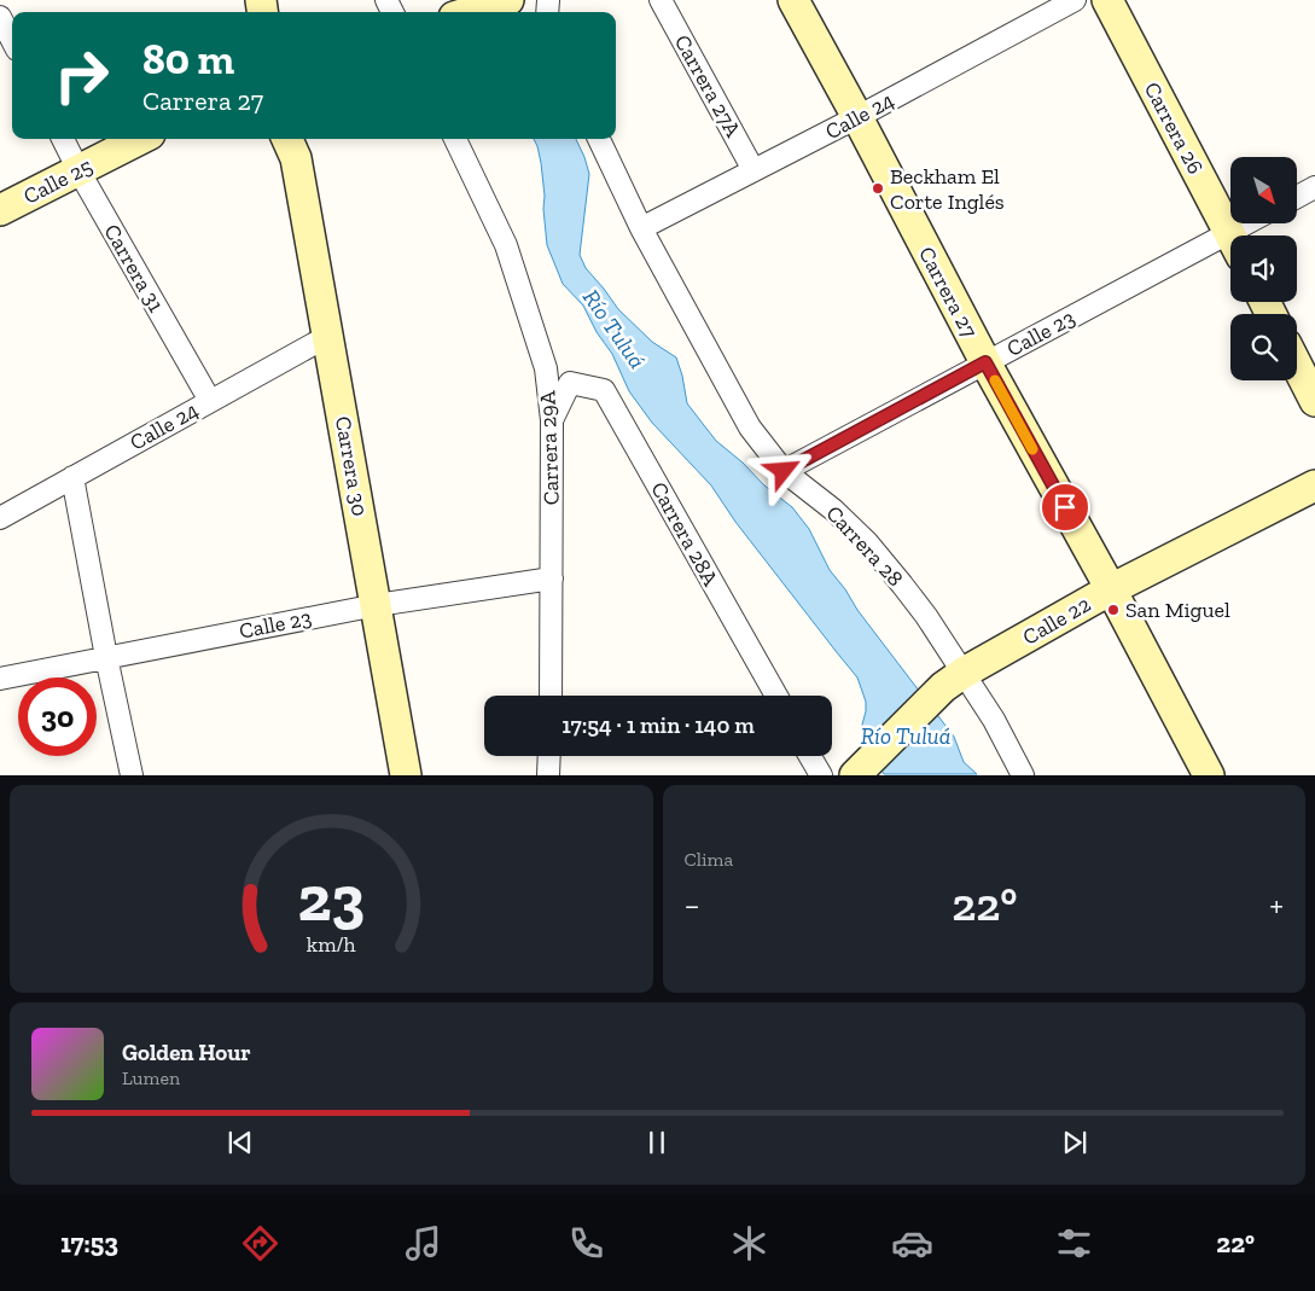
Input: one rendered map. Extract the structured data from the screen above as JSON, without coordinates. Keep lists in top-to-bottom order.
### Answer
{
  "streets": {
    "street": [
      "Carrera 27A",
      "Calle 24",
      "Carrera 26",
      "Calle 25",
      "Carrera 31",
      "Carrera 27",
      "Calle 23",
      "Carrera 29A",
      "Carrera 30",
      "Carrera 28A",
      "Carrera 28",
      "Calle 22"
    ]
  },
  "crossings": [
    ["Carrera 27A", "Calle 24"],
    ["Calle 24", "Carrera 31"],
    ["Calle 24", "Carrera 27"],
    ["Calle 24", "Carrera 30"],
    ["Calle 24", "Carrera 28"],
    ["Calle 25", "Carrera 31"],
    ["Carrera 27", "Calle 23"],
    ["Carrera 27", "Calle 22"],
    ["Calle 23", "Carrera 29A"],
    ["Calle 23", "Carrera 30"],
    ["Calle 23", "Carrera 28"],
    ["Carrera 29A", "Carrera 28A"],
    ["Carrera 28", "Calle 22"]
  ],
  "water": ["Río Tuluá"],
  "places": ["Beckham El Corte Inglés", "San Miguel"],
  "north": "bottom right",
  "page": {
    "turn": ["80 m", "Carrera 27"],
    "limit": "30",
    "trip": "17:54 · 1 min · 140 m",
    "tile": "Clima",
    "heat": ["−", "22°", "+"],
    "song": ["Golden Hour", "Lumen"],
    "tabs": ["17:53", "22°"],
    "gauge": ["23", "km/h"]
  }
}
